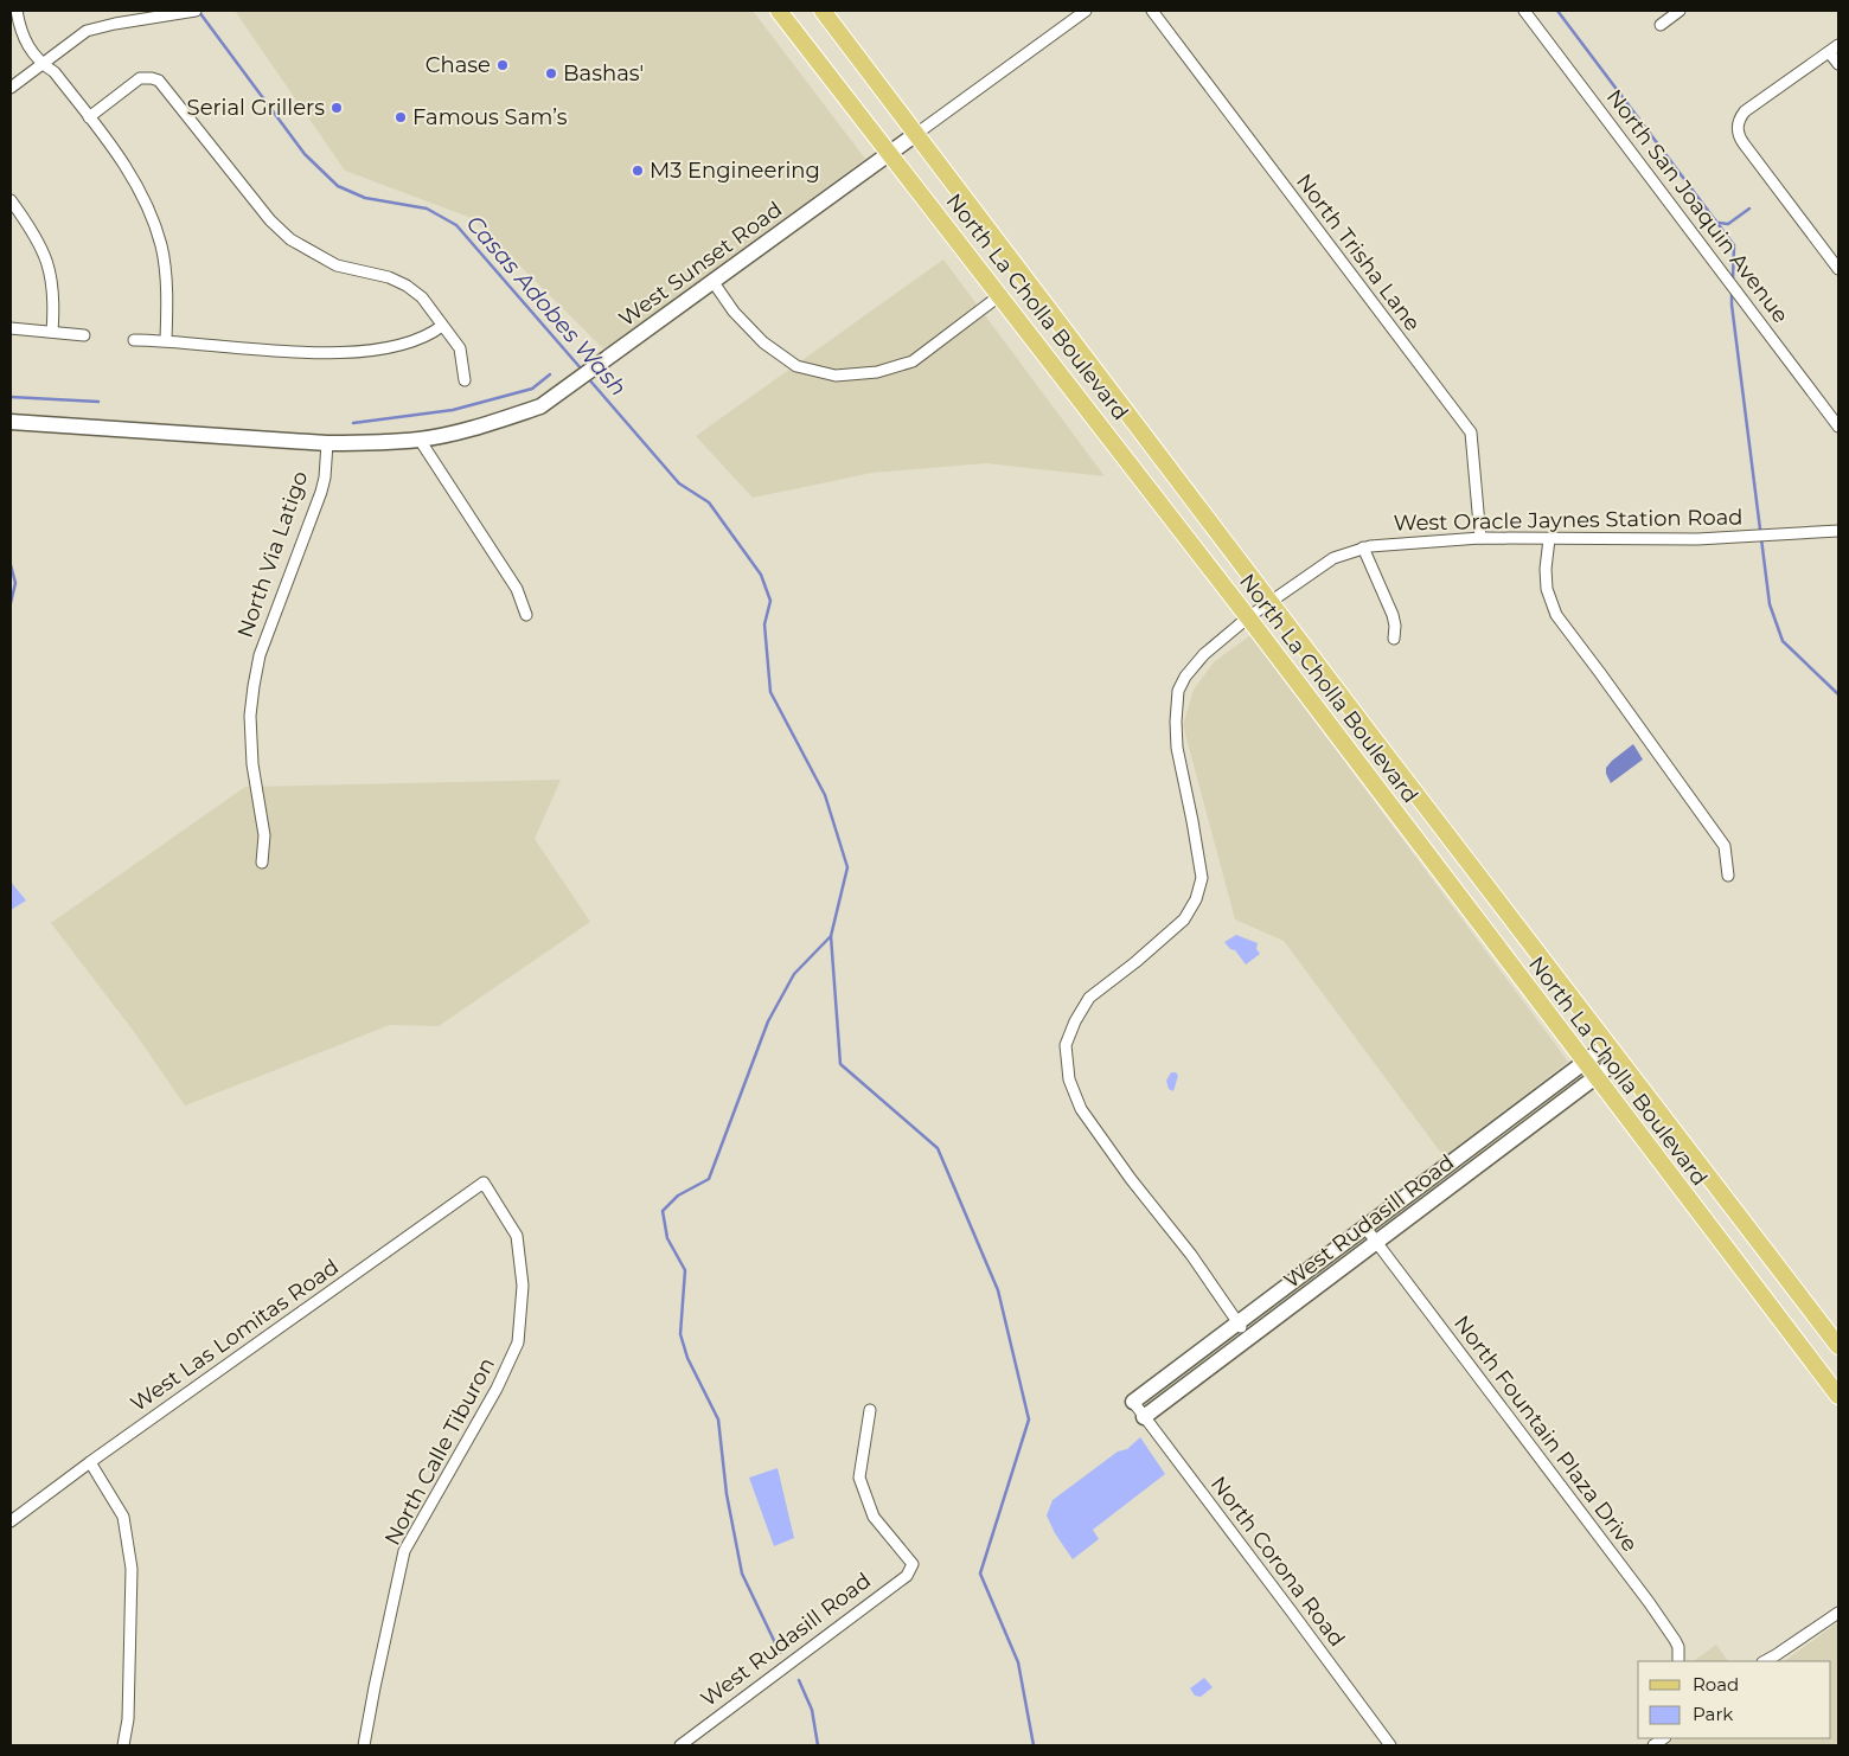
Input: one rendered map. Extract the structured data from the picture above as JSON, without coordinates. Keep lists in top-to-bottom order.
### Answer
{
  "streets": {
    "main road": ["North La Cholla Boulevard"],
    "street": [
      "North San Joaquin Avenue",
      "North Trisha Lane",
      "West Sunset Road",
      "West Oracle Jaynes Station Road",
      "North Via Latigo",
      "West Rudasill Road",
      "West Las Lomitas Road",
      "North Fountain Plaza Drive",
      "North Calle Tiburon",
      "North Corona Road"
    ]
  },
  "crossings": [
    ["North Trisha Lane", "West Oracle Jaynes Station Road"],
    ["West Sunset Road", "North La Cholla Boulevard"],
    ["North La Cholla Boulevard", "West Oracle Jaynes Station Road"],
    ["North La Cholla Boulevard", "West Rudasill Road"],
    ["West Oracle Jaynes Station Road", "West Rudasill Road"],
    ["West Rudasill Road", "North Fountain Plaza Drive"],
    ["West Rudasill Road", "North Corona Road"],
    ["West Las Lomitas Road", "North Calle Tiburon"]
  ],
  "water": ["Casas Adobes Wash"],
  "places": [
    "Chase",
    "Bashas'",
    "Serial Grillers",
    "Famous Sam’s",
    "M3 Engineering"
  ],
  "legend": ["Road", "Park"]
}
